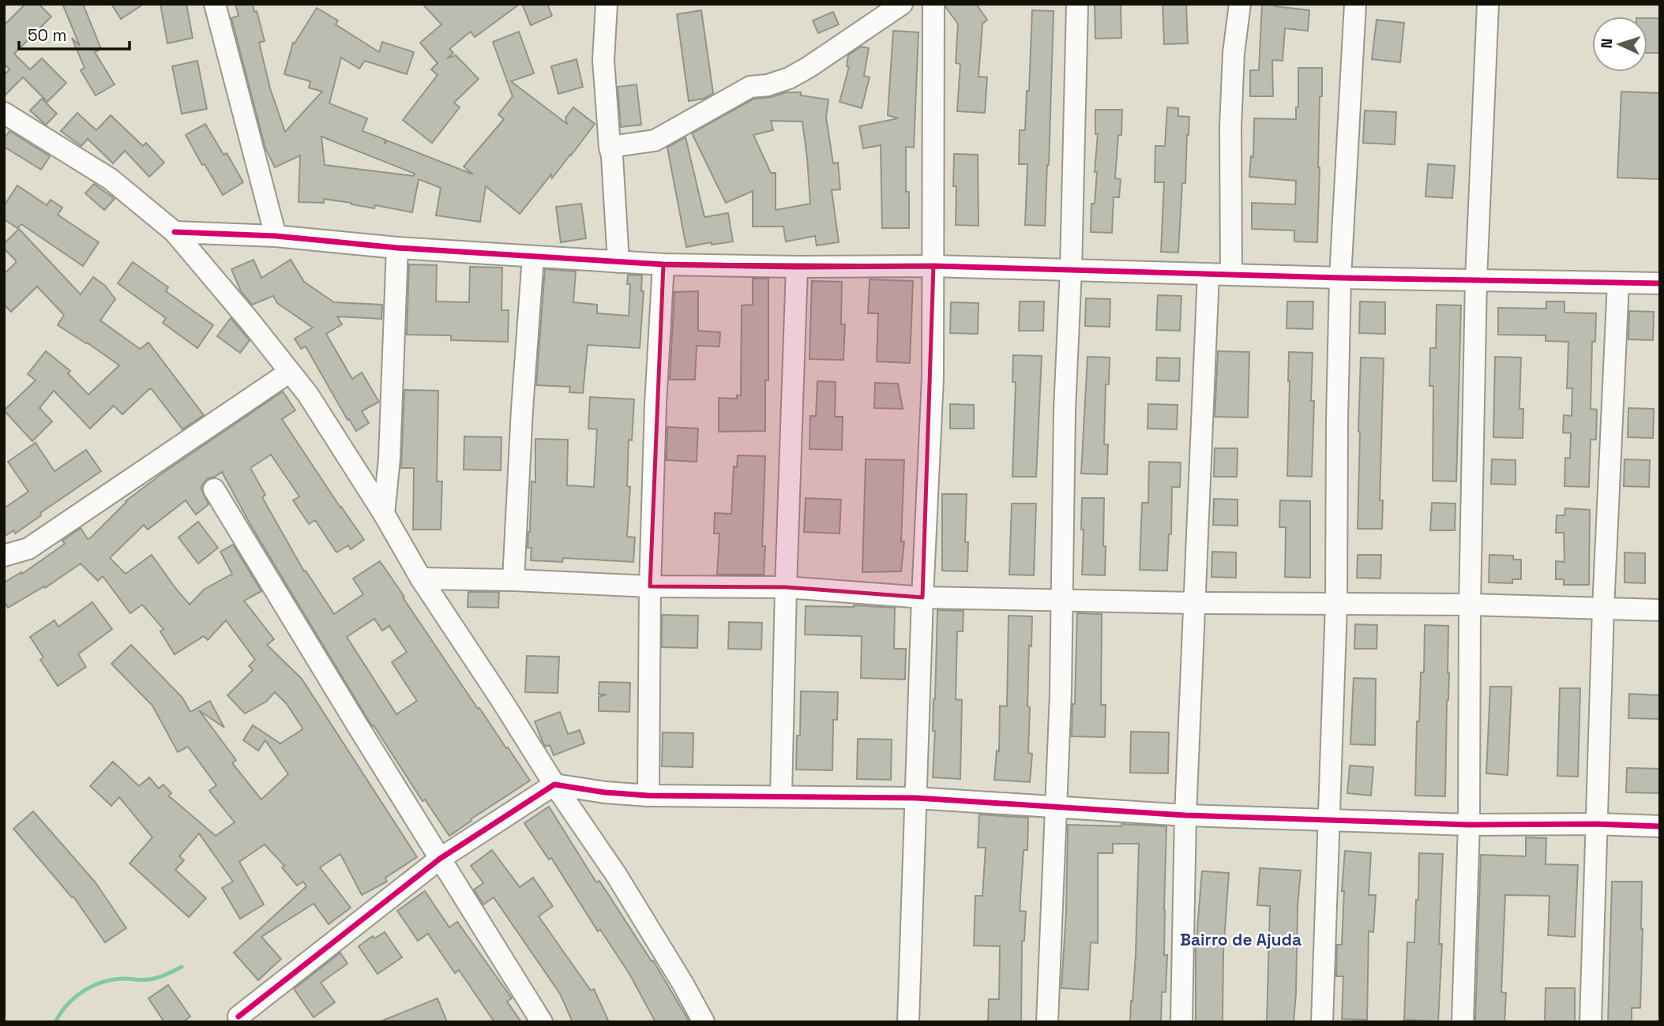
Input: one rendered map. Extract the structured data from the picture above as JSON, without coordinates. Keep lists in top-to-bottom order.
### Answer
{
  "districts": ["Bairro de Ajuda"],
  "scale_bar": "50 m",
  "north": "left"
}
